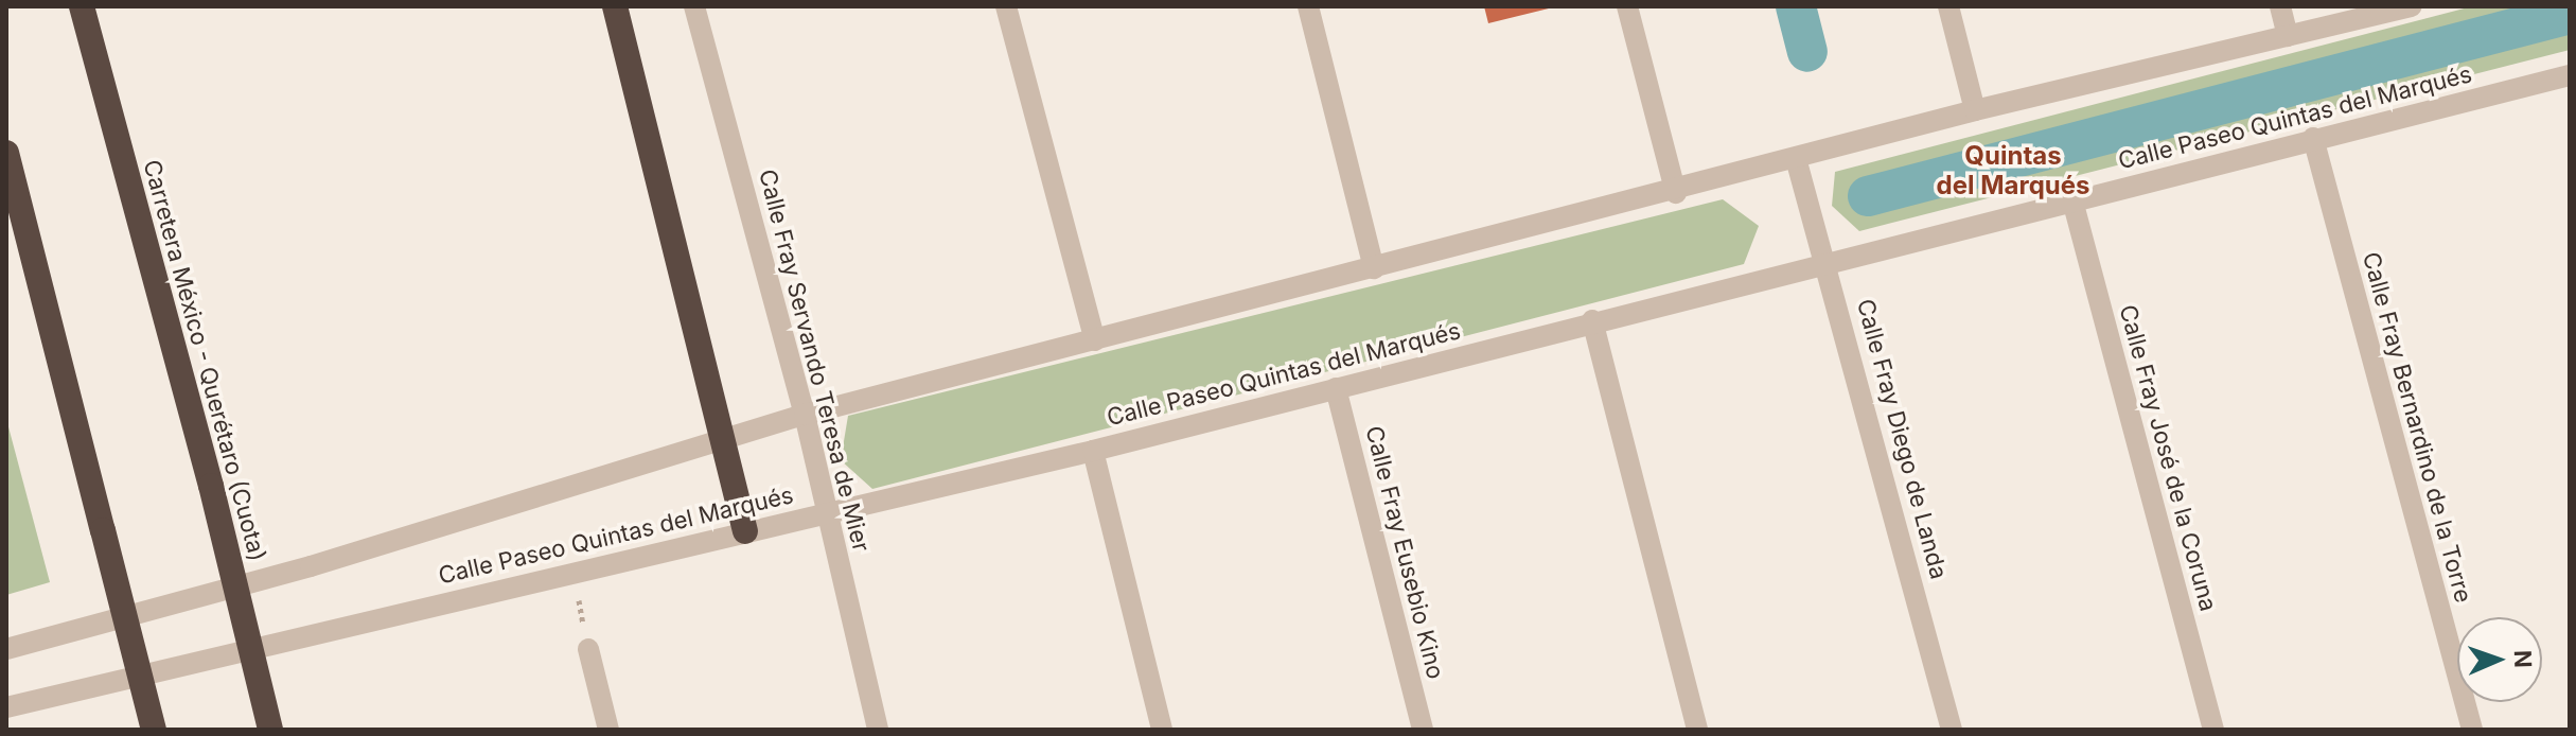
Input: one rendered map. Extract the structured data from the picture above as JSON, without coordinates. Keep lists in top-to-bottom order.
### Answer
{
  "streets": {
    "highway": ["Carretera México - Querétaro (Cuota)"],
    "street": [
      "Calle Paseo Quintas del Marqués",
      "Calle Fray Servando Teresa de Mier",
      "Calle Fray Bernardino de la Torre",
      "Calle Fray Diego de Landa",
      "Calle Fray José de la Coruna",
      "Calle Fray Eusebio Kino"
    ]
  },
  "crossings": [
    ["Calle Paseo Quintas del Marqués", "Calle Fray Servando Teresa de Mier"],
    ["Calle Paseo Quintas del Marqués", "Calle Fray Bernardino de la Torre"],
    ["Calle Paseo Quintas del Marqués", "Calle Fray Diego de Landa"],
    ["Calle Paseo Quintas del Marqués", "Calle Fray José de la Coruna"],
    ["Calle Paseo Quintas del Marqués", "Calle Fray Eusebio Kino"]
  ],
  "districts": ["Quintas del Marqués"],
  "north": "right"
}
